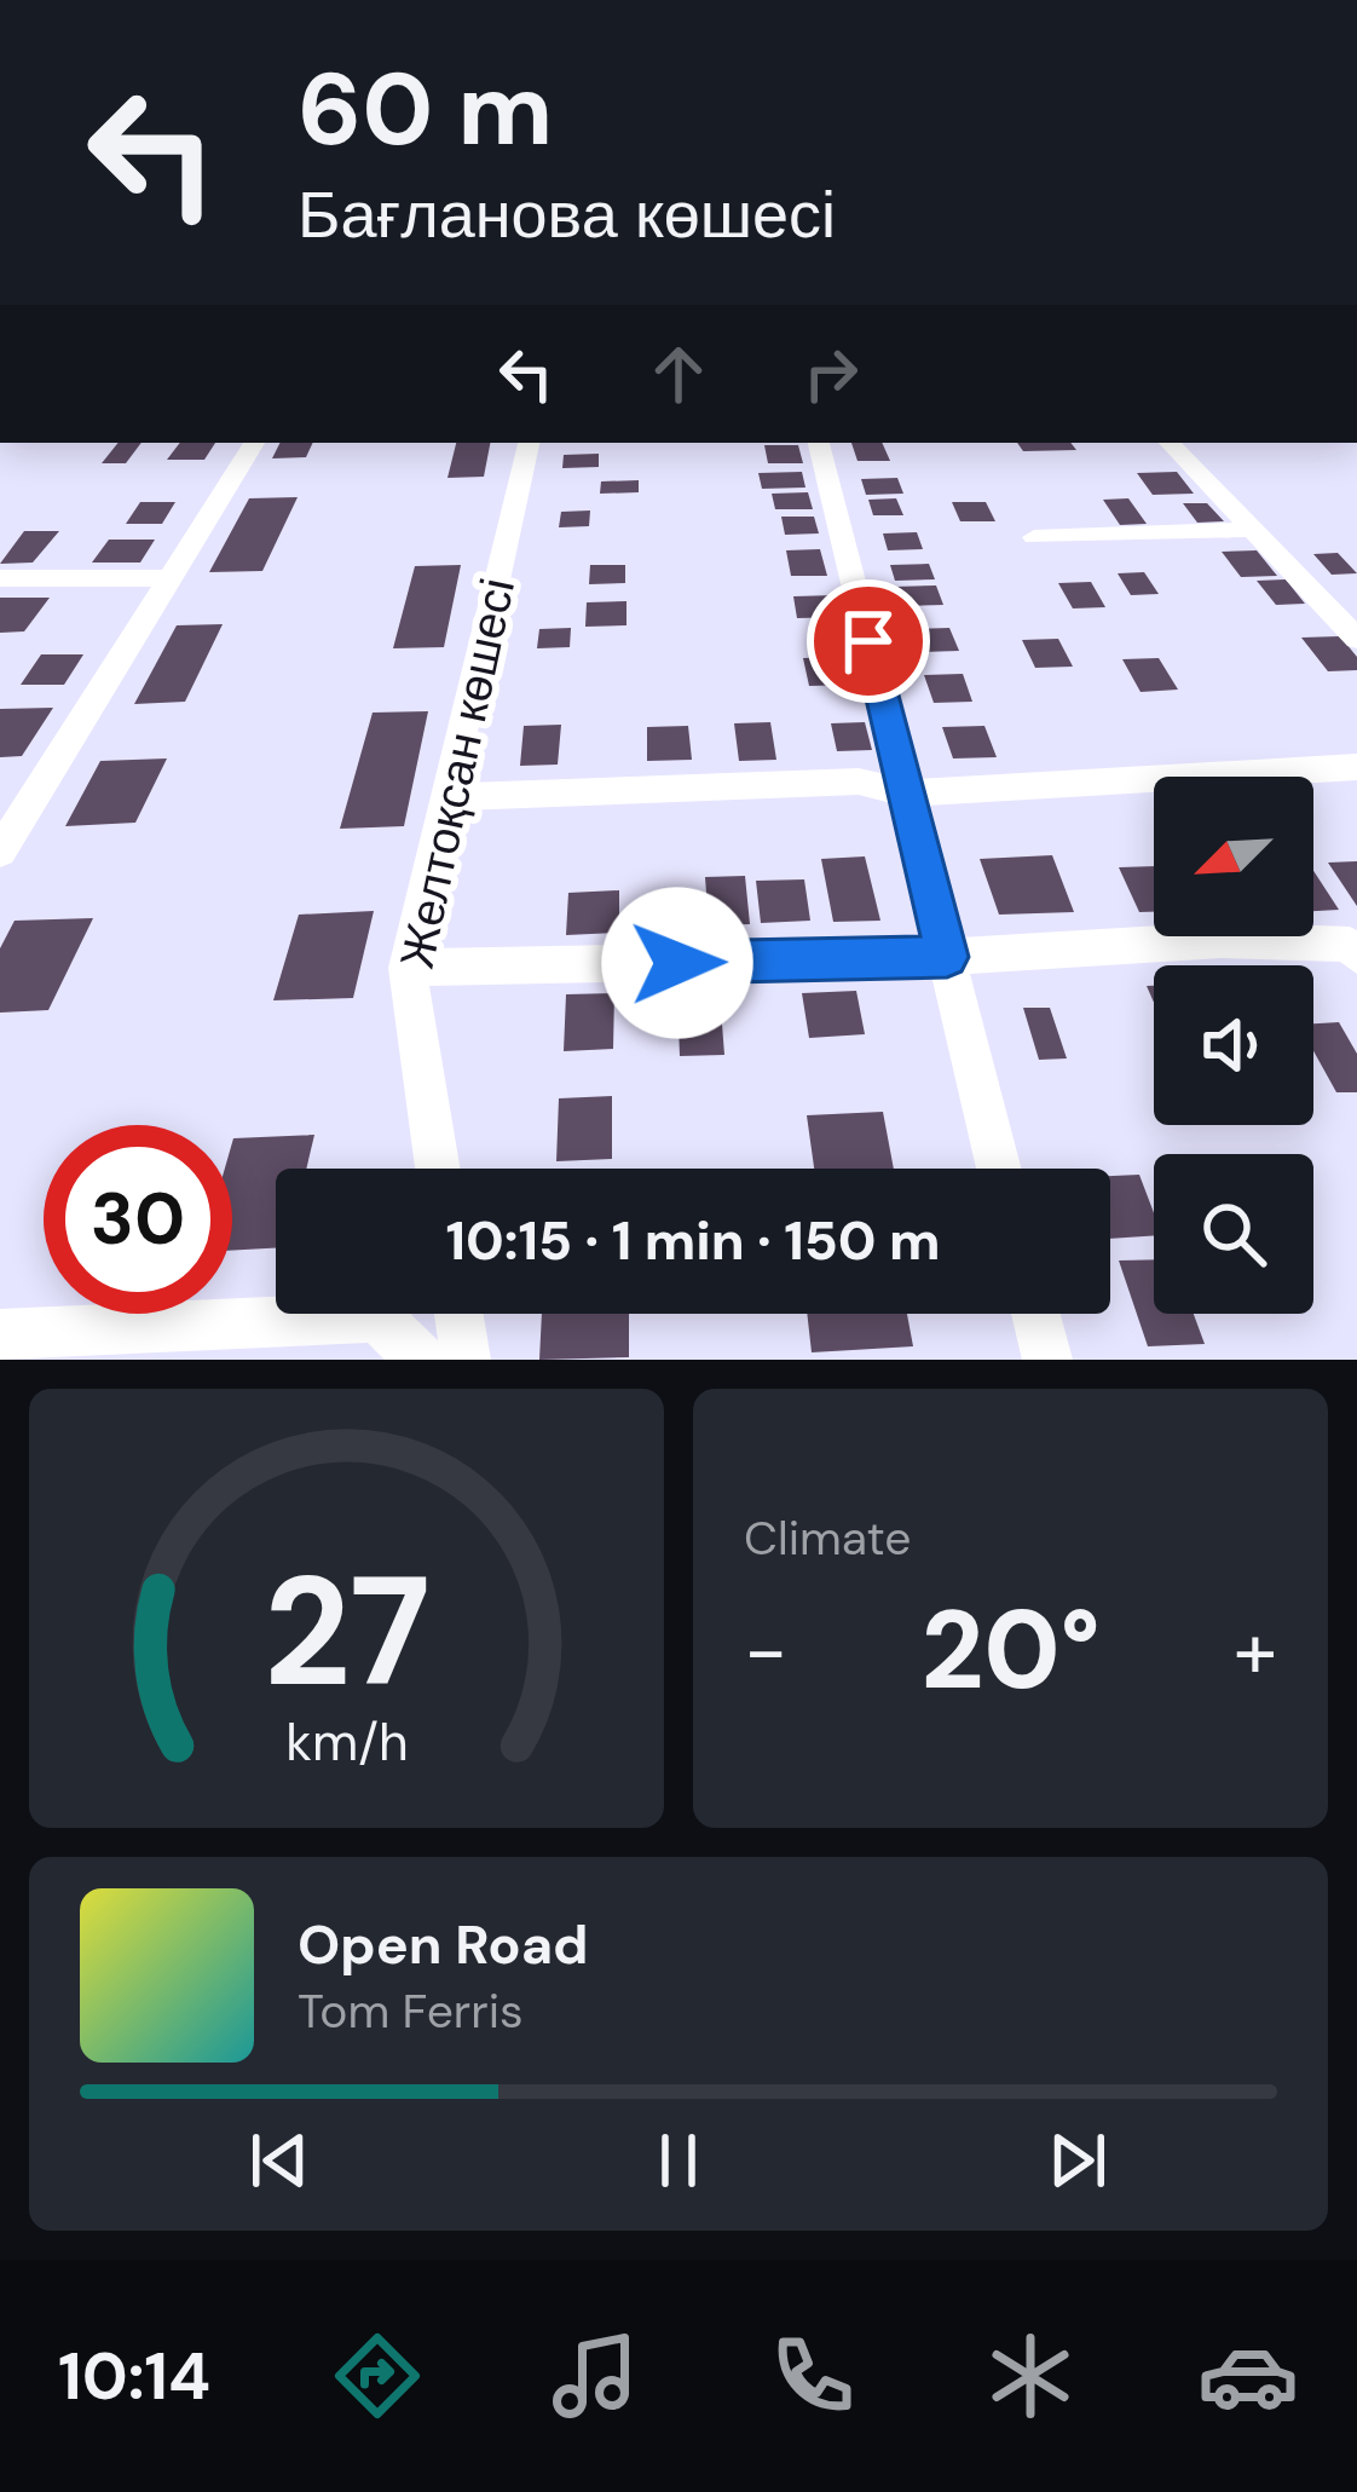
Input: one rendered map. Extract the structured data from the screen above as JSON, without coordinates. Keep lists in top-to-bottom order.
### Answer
{
  "streets": {
    "street": ["Желтоқсан көшесі"]
  },
  "north": "bottom left",
  "page": {
    "turn": ["60 m", "Бағланова көшесі"],
    "limit": "30",
    "trip": "10:15 · 1 min · 150 m",
    "tile": "Climate",
    "heat": ["−", "20°", "+"],
    "song": ["Open Road", "Tom Ferris"],
    "tabs": "10:14",
    "gauge": ["27", "km/h"]
  }
}
